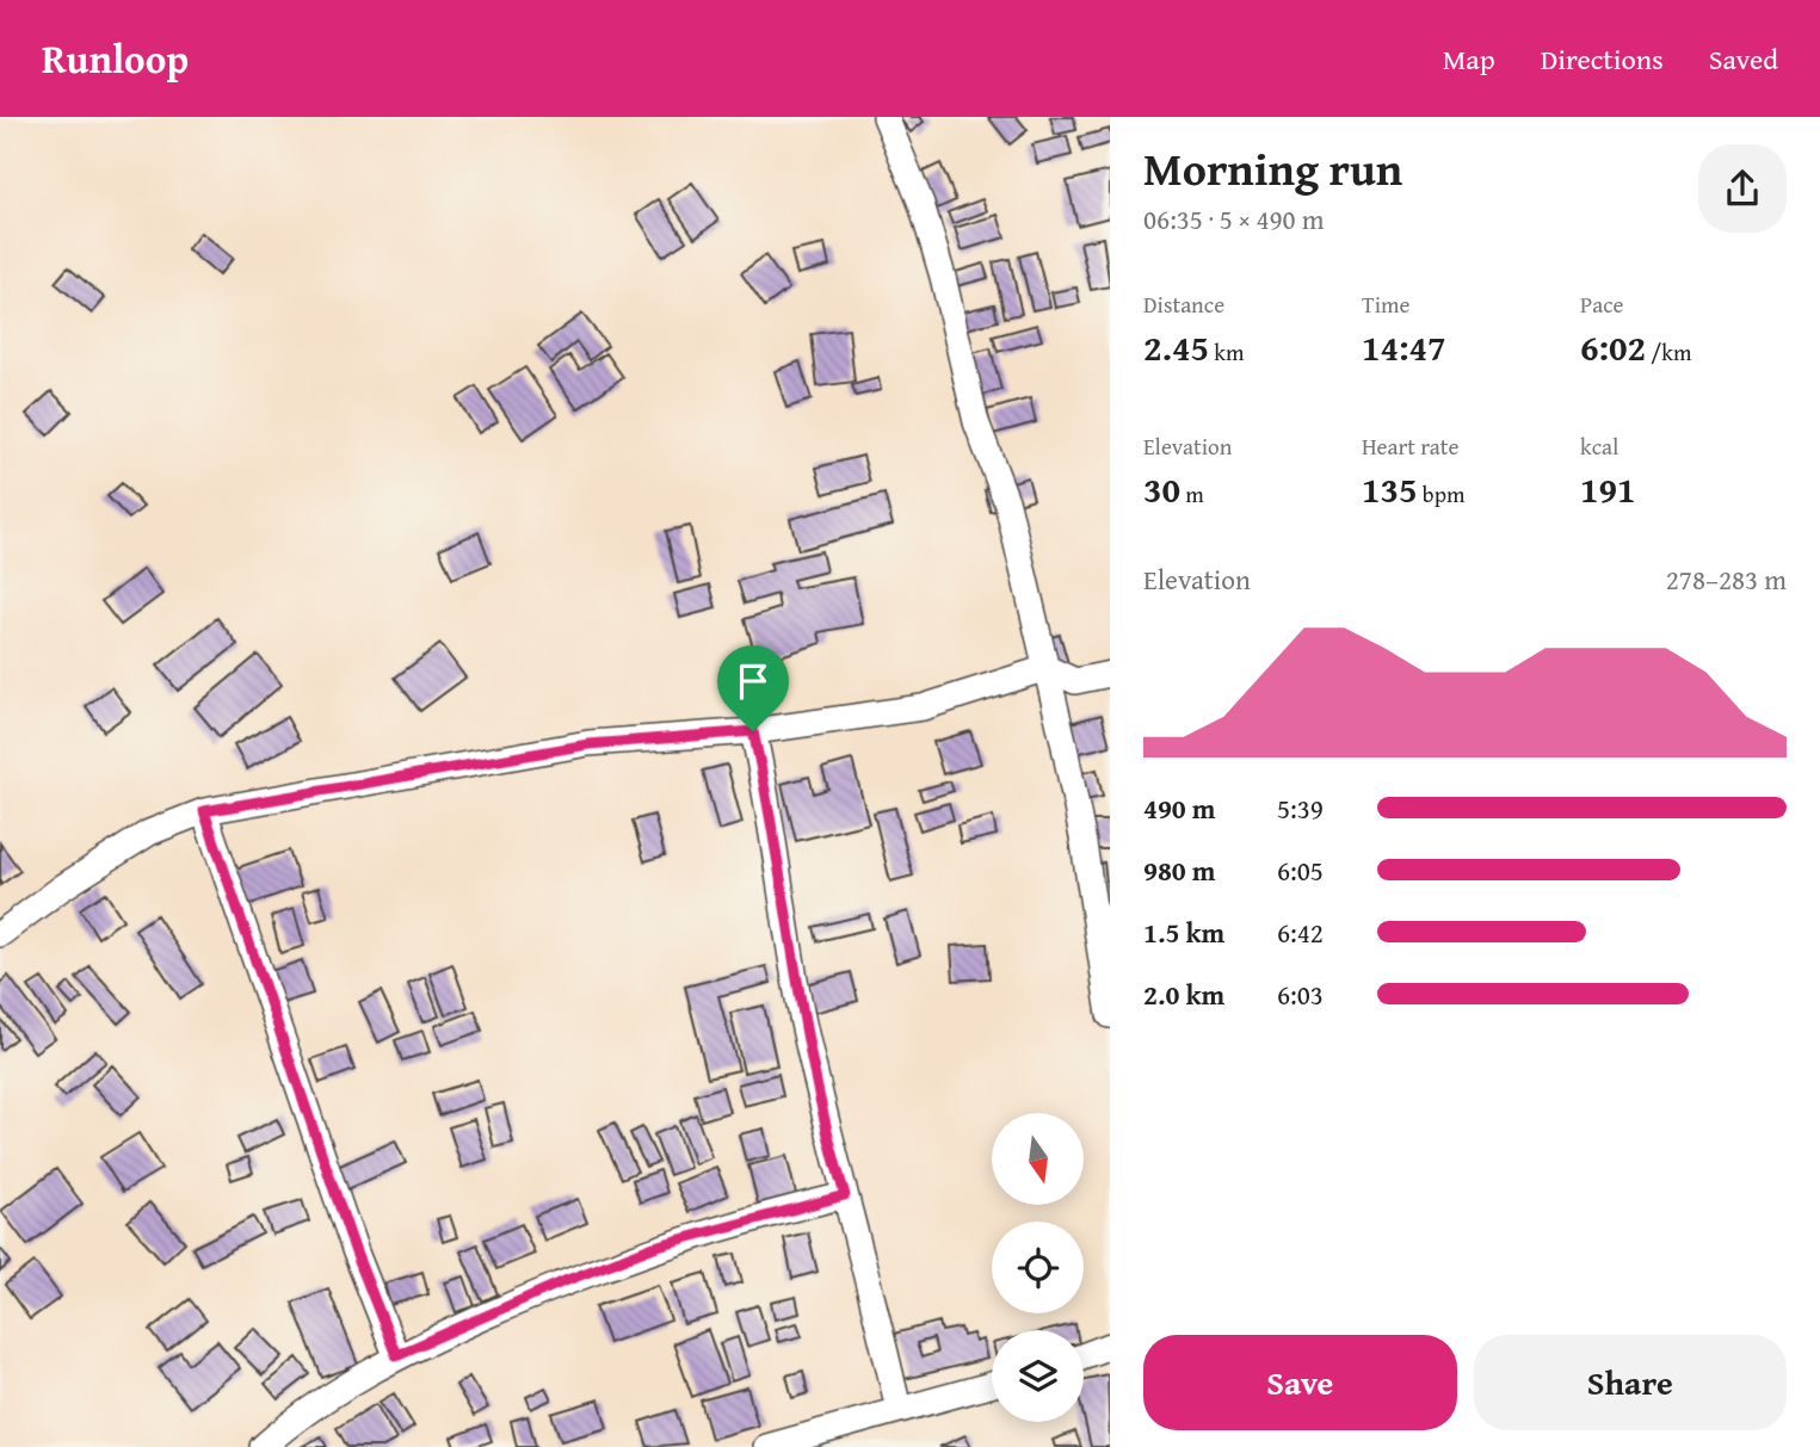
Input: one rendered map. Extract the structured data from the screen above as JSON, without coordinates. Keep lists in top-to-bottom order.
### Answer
{
  "north": "bottom",
  "page": {
    "header": "Runloop",
    "nav": ["Map", "Directions", "Saved"],
    "heading": ["Morning run", "06:35 · 5 × 490 m"],
    "stats": [
      ["Distance", "2.45 km"],
      ["Time", "14:47"],
      ["Pace", "6:02 /km"],
      ["Elevation", "30 m"],
      ["Heart rate", "135 bpm"],
      ["kcal", "191"]
    ],
    "chart": ["Elevation", "278–283 m"],
    "list": [
      {
        "name": "490 m",
        "note": "5:39"
      },
      {
        "name": "980 m",
        "note": "6:05"
      },
      {
        "name": "1.5 km",
        "note": "6:42"
      },
      {
        "name": "2.0 km",
        "note": "6:03"
      }
    ],
    "buttons": ["Save", "Share"]
  }
}
